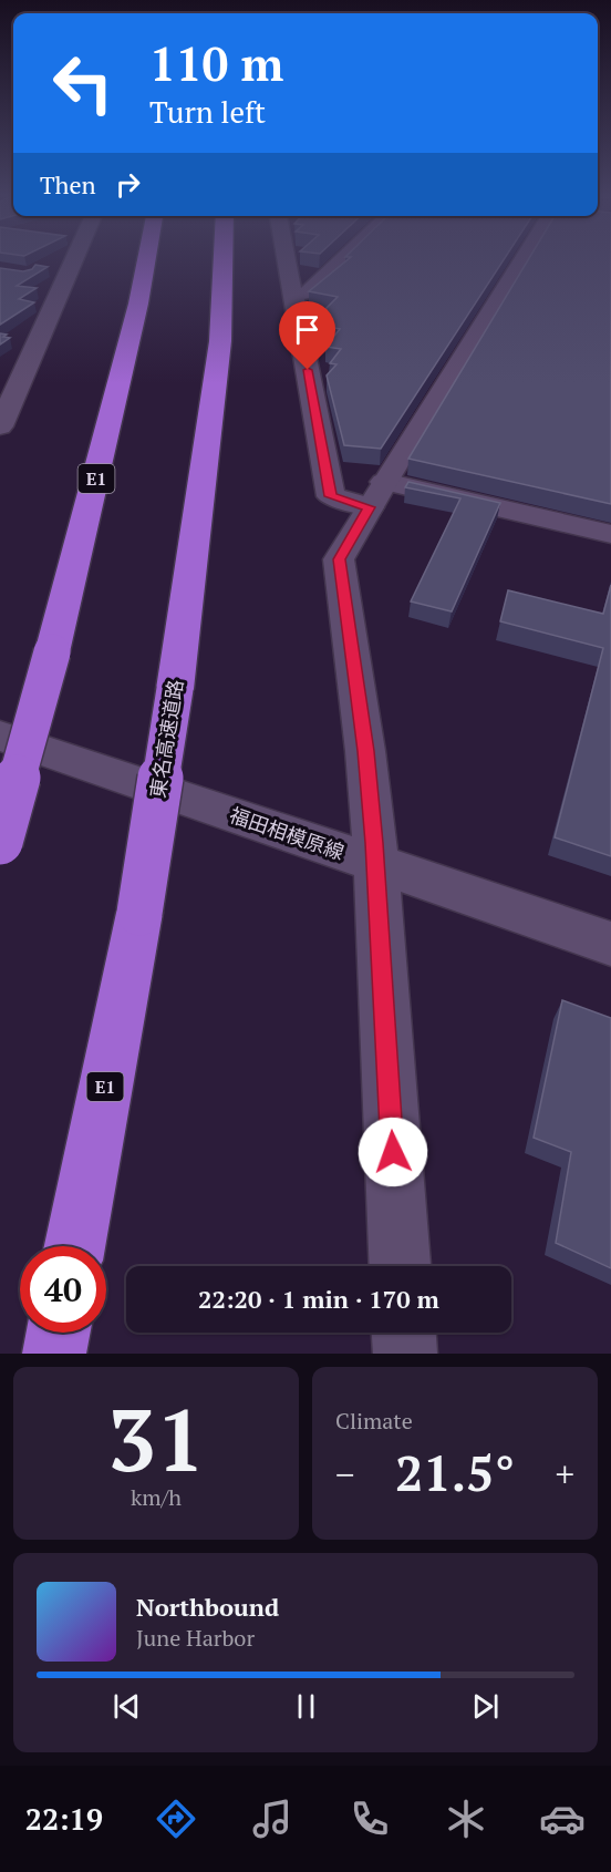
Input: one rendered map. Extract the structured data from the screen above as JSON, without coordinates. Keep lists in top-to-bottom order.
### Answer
{
  "streets": {
    "highway": ["E1", "東名高速道路"],
    "street": ["福田相模原線"]
  },
  "page": {
    "turn": ["110 m", "Turn left"],
    "then": "Then",
    "limit": "40",
    "trip": "22:20 · 1 min · 170 m",
    "tile": [
      ["31", "km/h"],
      "Climate"
    ],
    "heat": ["−", "21.5°", "+"],
    "song": ["Northbound", "June Harbor"],
    "tabs": "22:19"
  }
}
